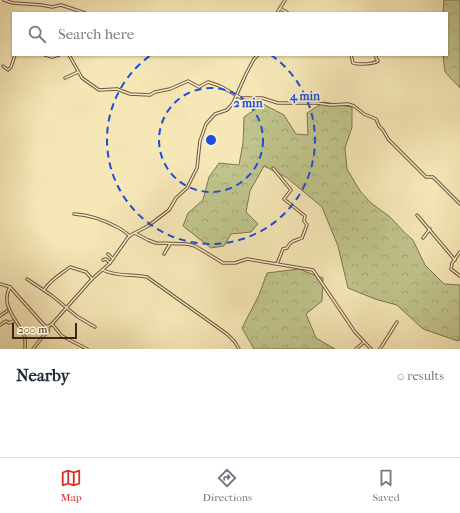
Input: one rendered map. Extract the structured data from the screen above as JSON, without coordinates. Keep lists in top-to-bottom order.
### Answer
{
  "scale_bar": "200 m",
  "page": {
    "search": "Search here",
    "scale": "200 m",
    "heading": ["Nearby", "0 results"],
    "nav": ["Map", "Directions", "Saved"]
  },
  "rings": ["4 min", "2 min"]
}
